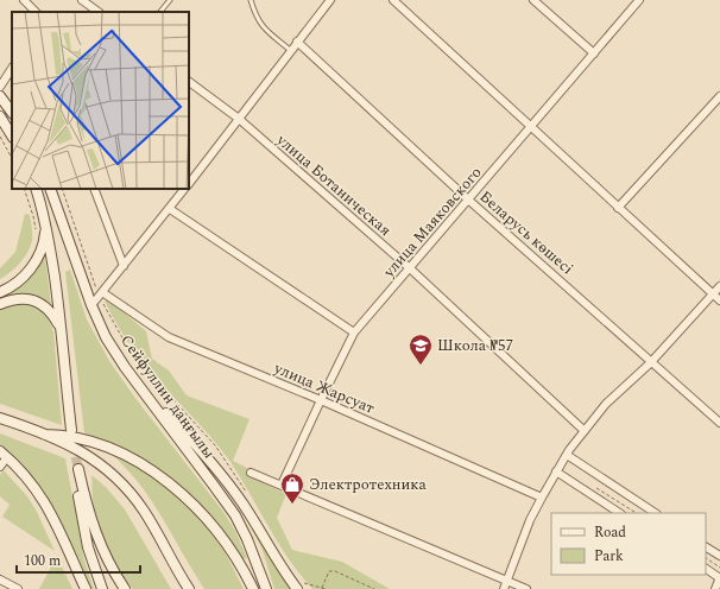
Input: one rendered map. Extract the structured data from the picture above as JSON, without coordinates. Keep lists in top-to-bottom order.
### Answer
{
  "streets": {
    "main road": ["Сейфуллин даңғылы"],
    "street": [
      "улица Ботаническая",
      "улица Маяковского",
      "Беларусь көшесі",
      "улица Жарсуат"
    ]
  },
  "crossings": [
    ["улица Ботаническая", "улица Маяковского"],
    ["улица Маяковского", "Беларусь көшесі"],
    ["улица Маяковского", "улица Жарсуат"]
  ],
  "places": {
    "school or university": ["Школа №57"],
    "shop": ["Электротехника"]
  },
  "legend": ["Road", "Park"],
  "scale_bar": "100 m"
}
